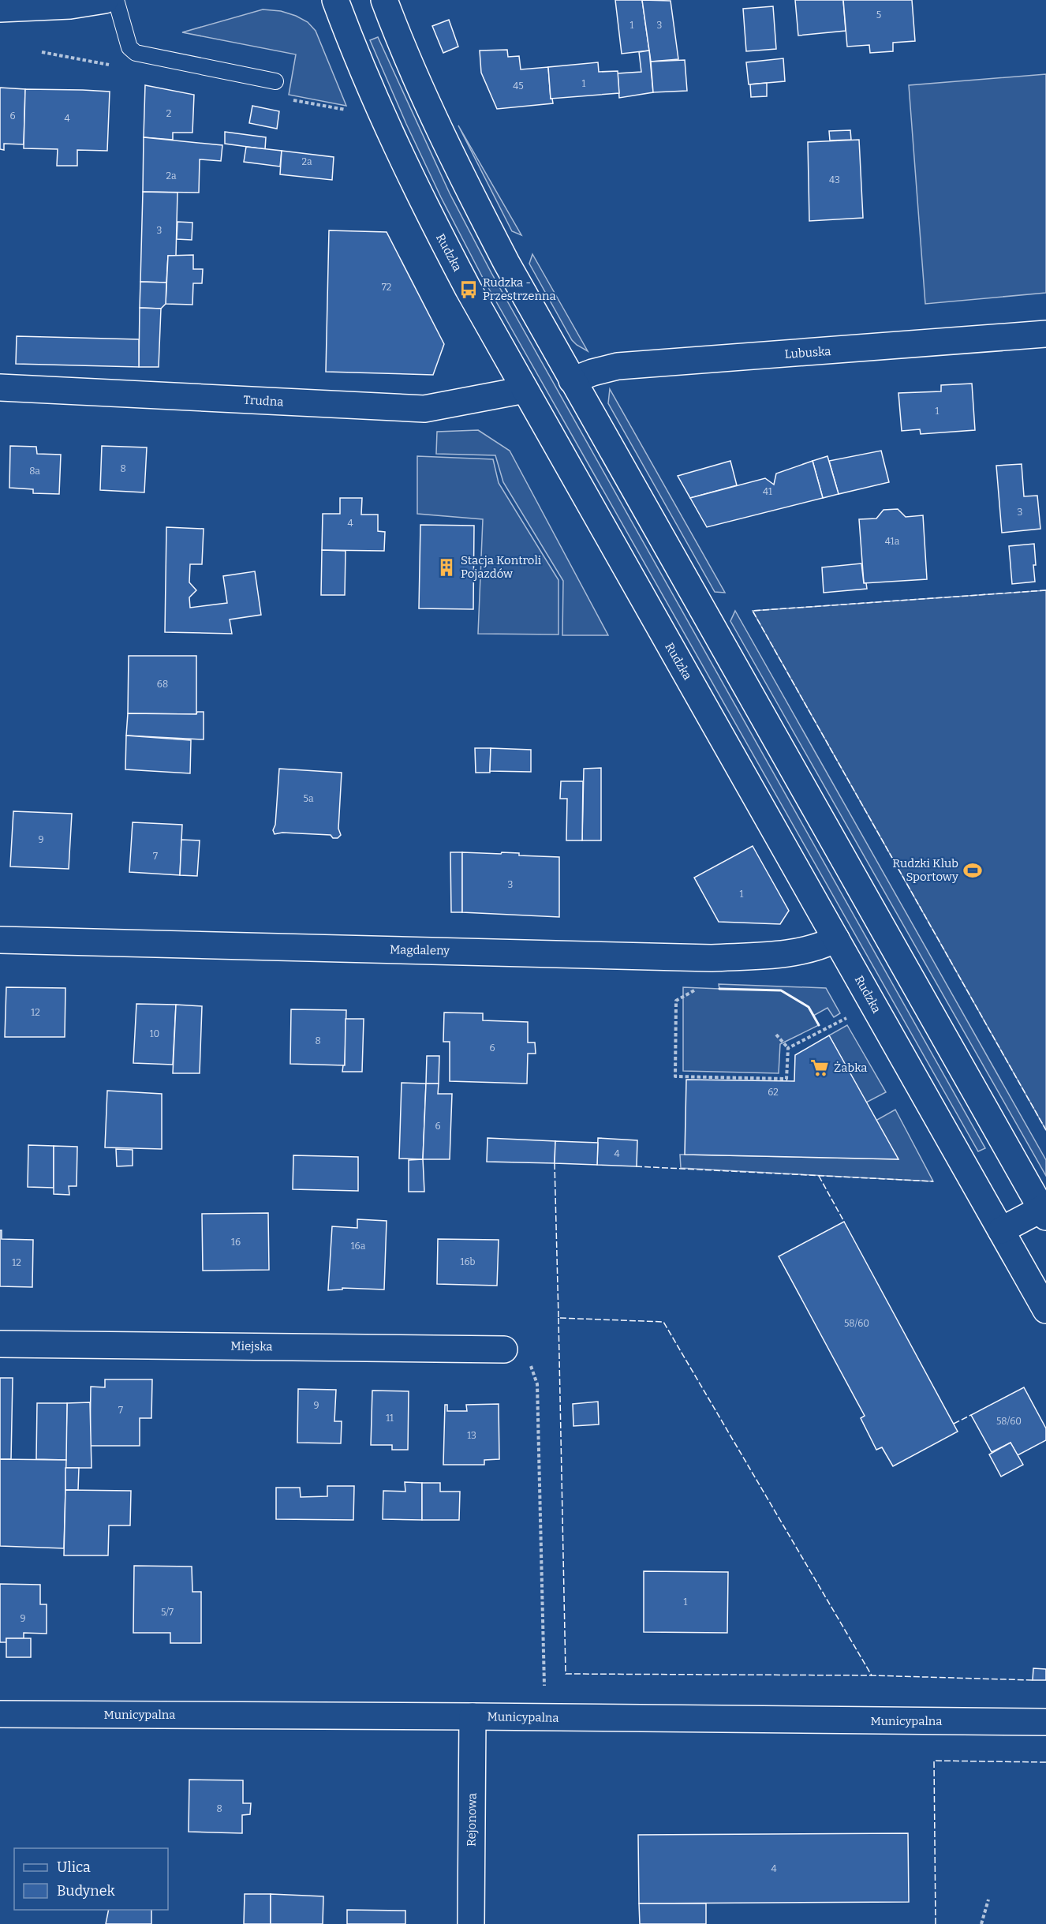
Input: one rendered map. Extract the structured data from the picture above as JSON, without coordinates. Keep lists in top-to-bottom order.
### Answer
{
  "streets": {
    "street": [
      "Rudzka",
      "Lubuska",
      "Trudna",
      "Magdaleny",
      "Miejska",
      "Municypalna",
      "Rejonowa"
    ]
  },
  "crossings": [
    ["Rudzka", "Trudna"],
    ["Rudzka", "Magdaleny"],
    ["Municypalna", "Rejonowa"]
  ],
  "places": {
    "bus stop": ["Rudzka - Przestrzenna"],
    "building": ["Stacja Kontroli Pojazdów"],
    "sports": ["Rudzki Klub Sportowy"],
    "supermarket": ["Żabka"]
  },
  "house_numbers": [
    "5",
    "1",
    "3",
    "1",
    "45",
    "2",
    "6",
    "4",
    "2a",
    "2a",
    "43",
    "3",
    "72",
    "1",
    "8",
    "8a",
    "41",
    "3",
    "4",
    "41a",
    "68",
    "5a",
    "9",
    "7",
    "3",
    "1",
    "12",
    "10",
    "8",
    "6",
    "62",
    "6",
    "4",
    "16",
    "16a",
    "16b",
    "12",
    "58/60",
    "9",
    "7",
    "11",
    "58/60",
    "13",
    "1",
    "5/7",
    "9",
    "8",
    "4"
  ],
  "legend": ["Ulica", "Budynek"]
}
